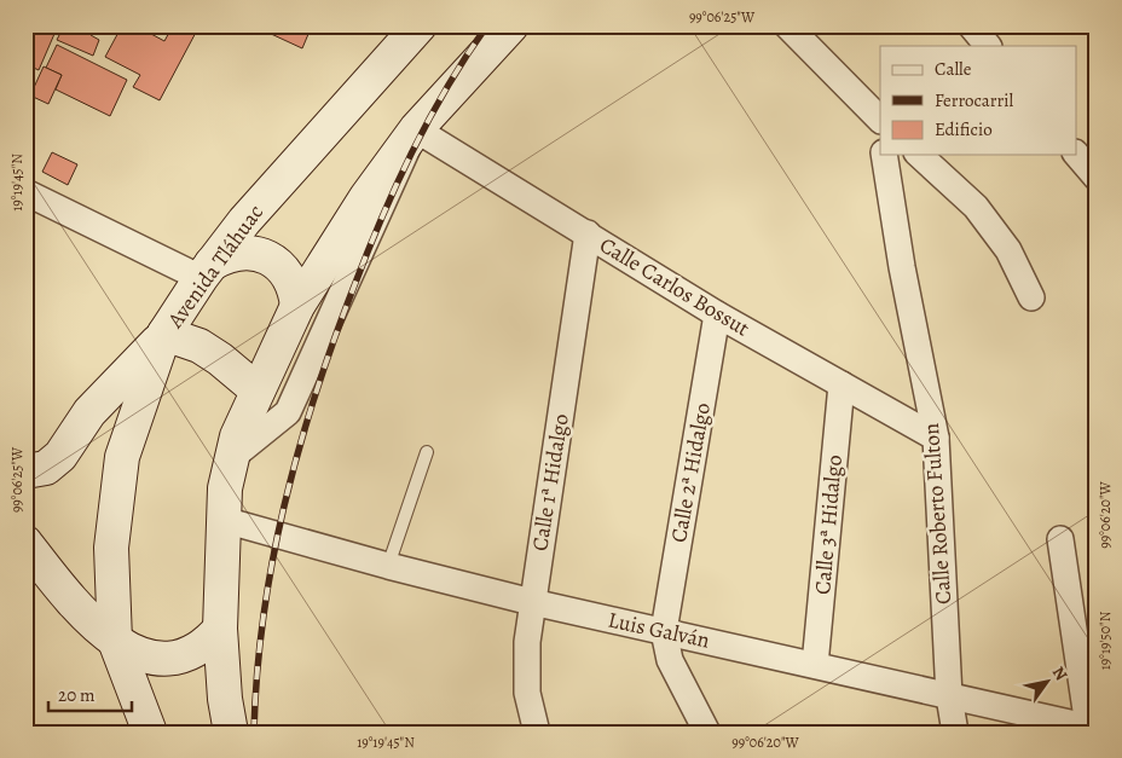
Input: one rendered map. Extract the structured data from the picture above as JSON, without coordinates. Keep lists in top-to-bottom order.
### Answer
{
  "streets": {
    "main road": ["Avenida Tláhuac"],
    "street": [
      "Calle Carlos Bossut",
      "Calle 2ª Hidalgo",
      "Calle 1ª Hidalgo",
      "Calle Roberto Fulton",
      "Calle 3ª Hidalgo",
      "Luis Galván"
    ]
  },
  "crossings": [
    ["Calle Carlos Bossut", "Calle 2ª Hidalgo"],
    ["Calle Carlos Bossut", "Calle 1ª Hidalgo"],
    ["Calle Carlos Bossut", "Calle Roberto Fulton"],
    ["Calle Carlos Bossut", "Calle 3ª Hidalgo"],
    ["Calle 2ª Hidalgo", "Luis Galván"],
    ["Calle 1ª Hidalgo", "Luis Galván"],
    ["Calle Roberto Fulton", "Luis Galván"],
    ["Calle 3ª Hidalgo", "Luis Galván"]
  ],
  "legend": ["Calle", "Ferrocarril", "Edificio"],
  "scale_bar": "20 m",
  "north": "top right",
  "coordinates": [
    "99°06'25\"W",
    "19°19'45\"N",
    "99°06'20\"W",
    "19°19'50\"N"
  ]
}
